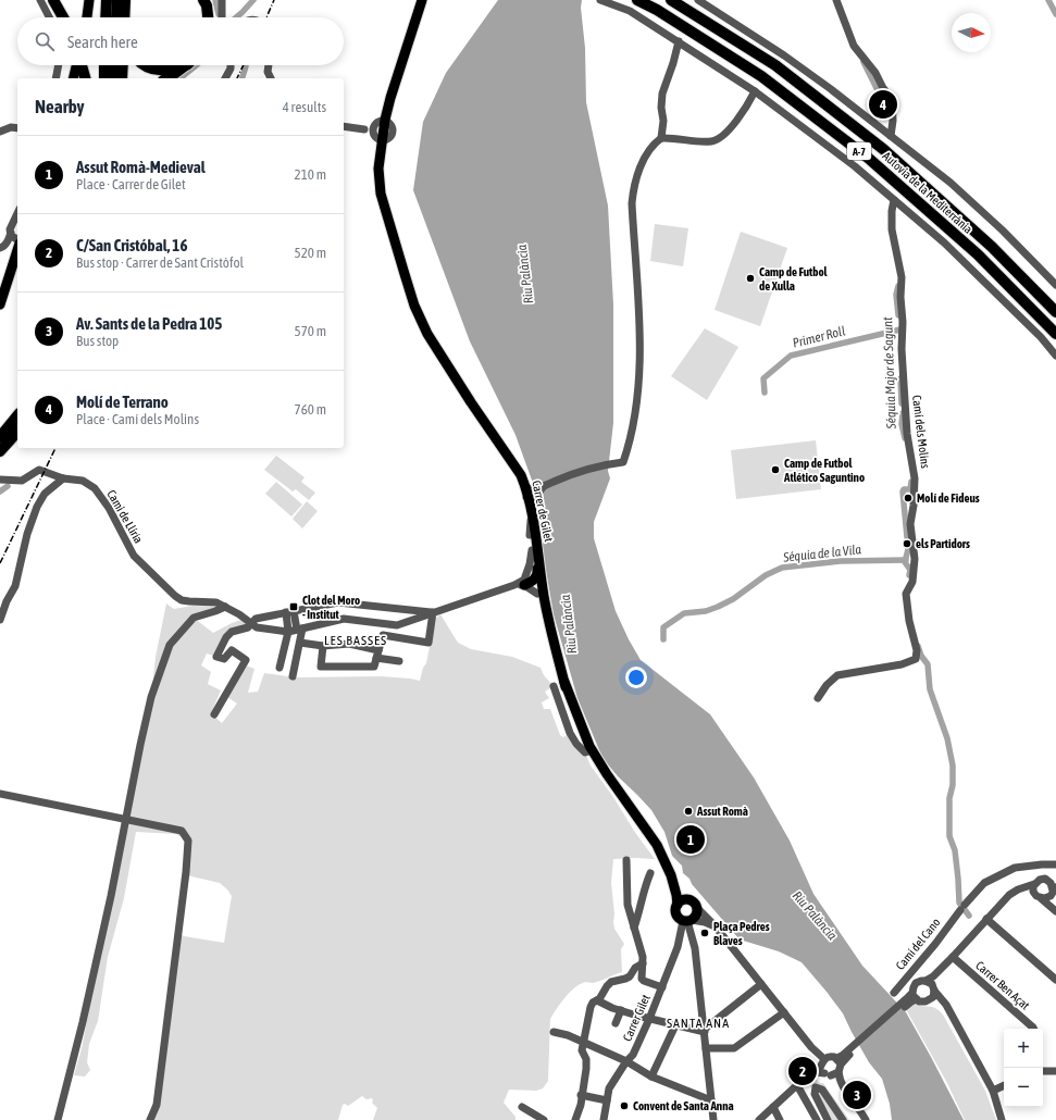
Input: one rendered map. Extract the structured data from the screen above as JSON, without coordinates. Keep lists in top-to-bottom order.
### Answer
{
  "streets": {
    "highway": ["A-7", "Autovia de la Mediterrània"],
    "main road": ["Carrer de Gilet"],
    "street": [
      "Camí dels Molins",
      "Camí de Llíria",
      "Camí del Cano",
      "Carrer Ben Açat",
      "Carrer Gilet"
    ]
  },
  "crossings": [
    ["Carrer de Gilet", "Carrer Gilet"]
  ],
  "districts": ["LES BASSES", "SANTA ANA"],
  "water": [
    "Riu Palància",
    "Primer Roll",
    "Séquia Major de Sagunt",
    "Séquia de la Vila"
  ],
  "places": {
    "other": [
      "Camp de Futbol de Xulla",
      "Camp de Futbol Atlético Saguntino",
      "Molí de Fideus",
      "els Partidors",
      "Assut Romà",
      "Plaça Pedres Blaves",
      "Convent de Santa Anna"
    ],
    "transit": ["Clot del Moro - Institut"]
  },
  "north": "right",
  "page": {
    "search": "Search here",
    "heading": ["Nearby", "4 results"],
    "pins": [
      "4",
      "1",
      "2",
      "3"
    ],
    "list": [
      {
        "mark": "1",
        "name": "Assut Romà-Medieval",
        "note": "Place · Carrer de Gilet",
        "value": "210 m"
      },
      {
        "mark": "2",
        "name": "C/San Cristóbal, 16",
        "note": "Bus stop · Carrer de Sant Cristòfol",
        "value": "520 m"
      },
      {
        "mark": "3",
        "name": "Av. Sants de la Pedra 105",
        "note": "Bus stop",
        "value": "570 m"
      },
      {
        "mark": "4",
        "name": "Molí de Terrano",
        "note": "Place · Camí dels Molins",
        "value": "760 m"
      }
    ],
    "map_buttons": ["+", "−"]
  }
}
